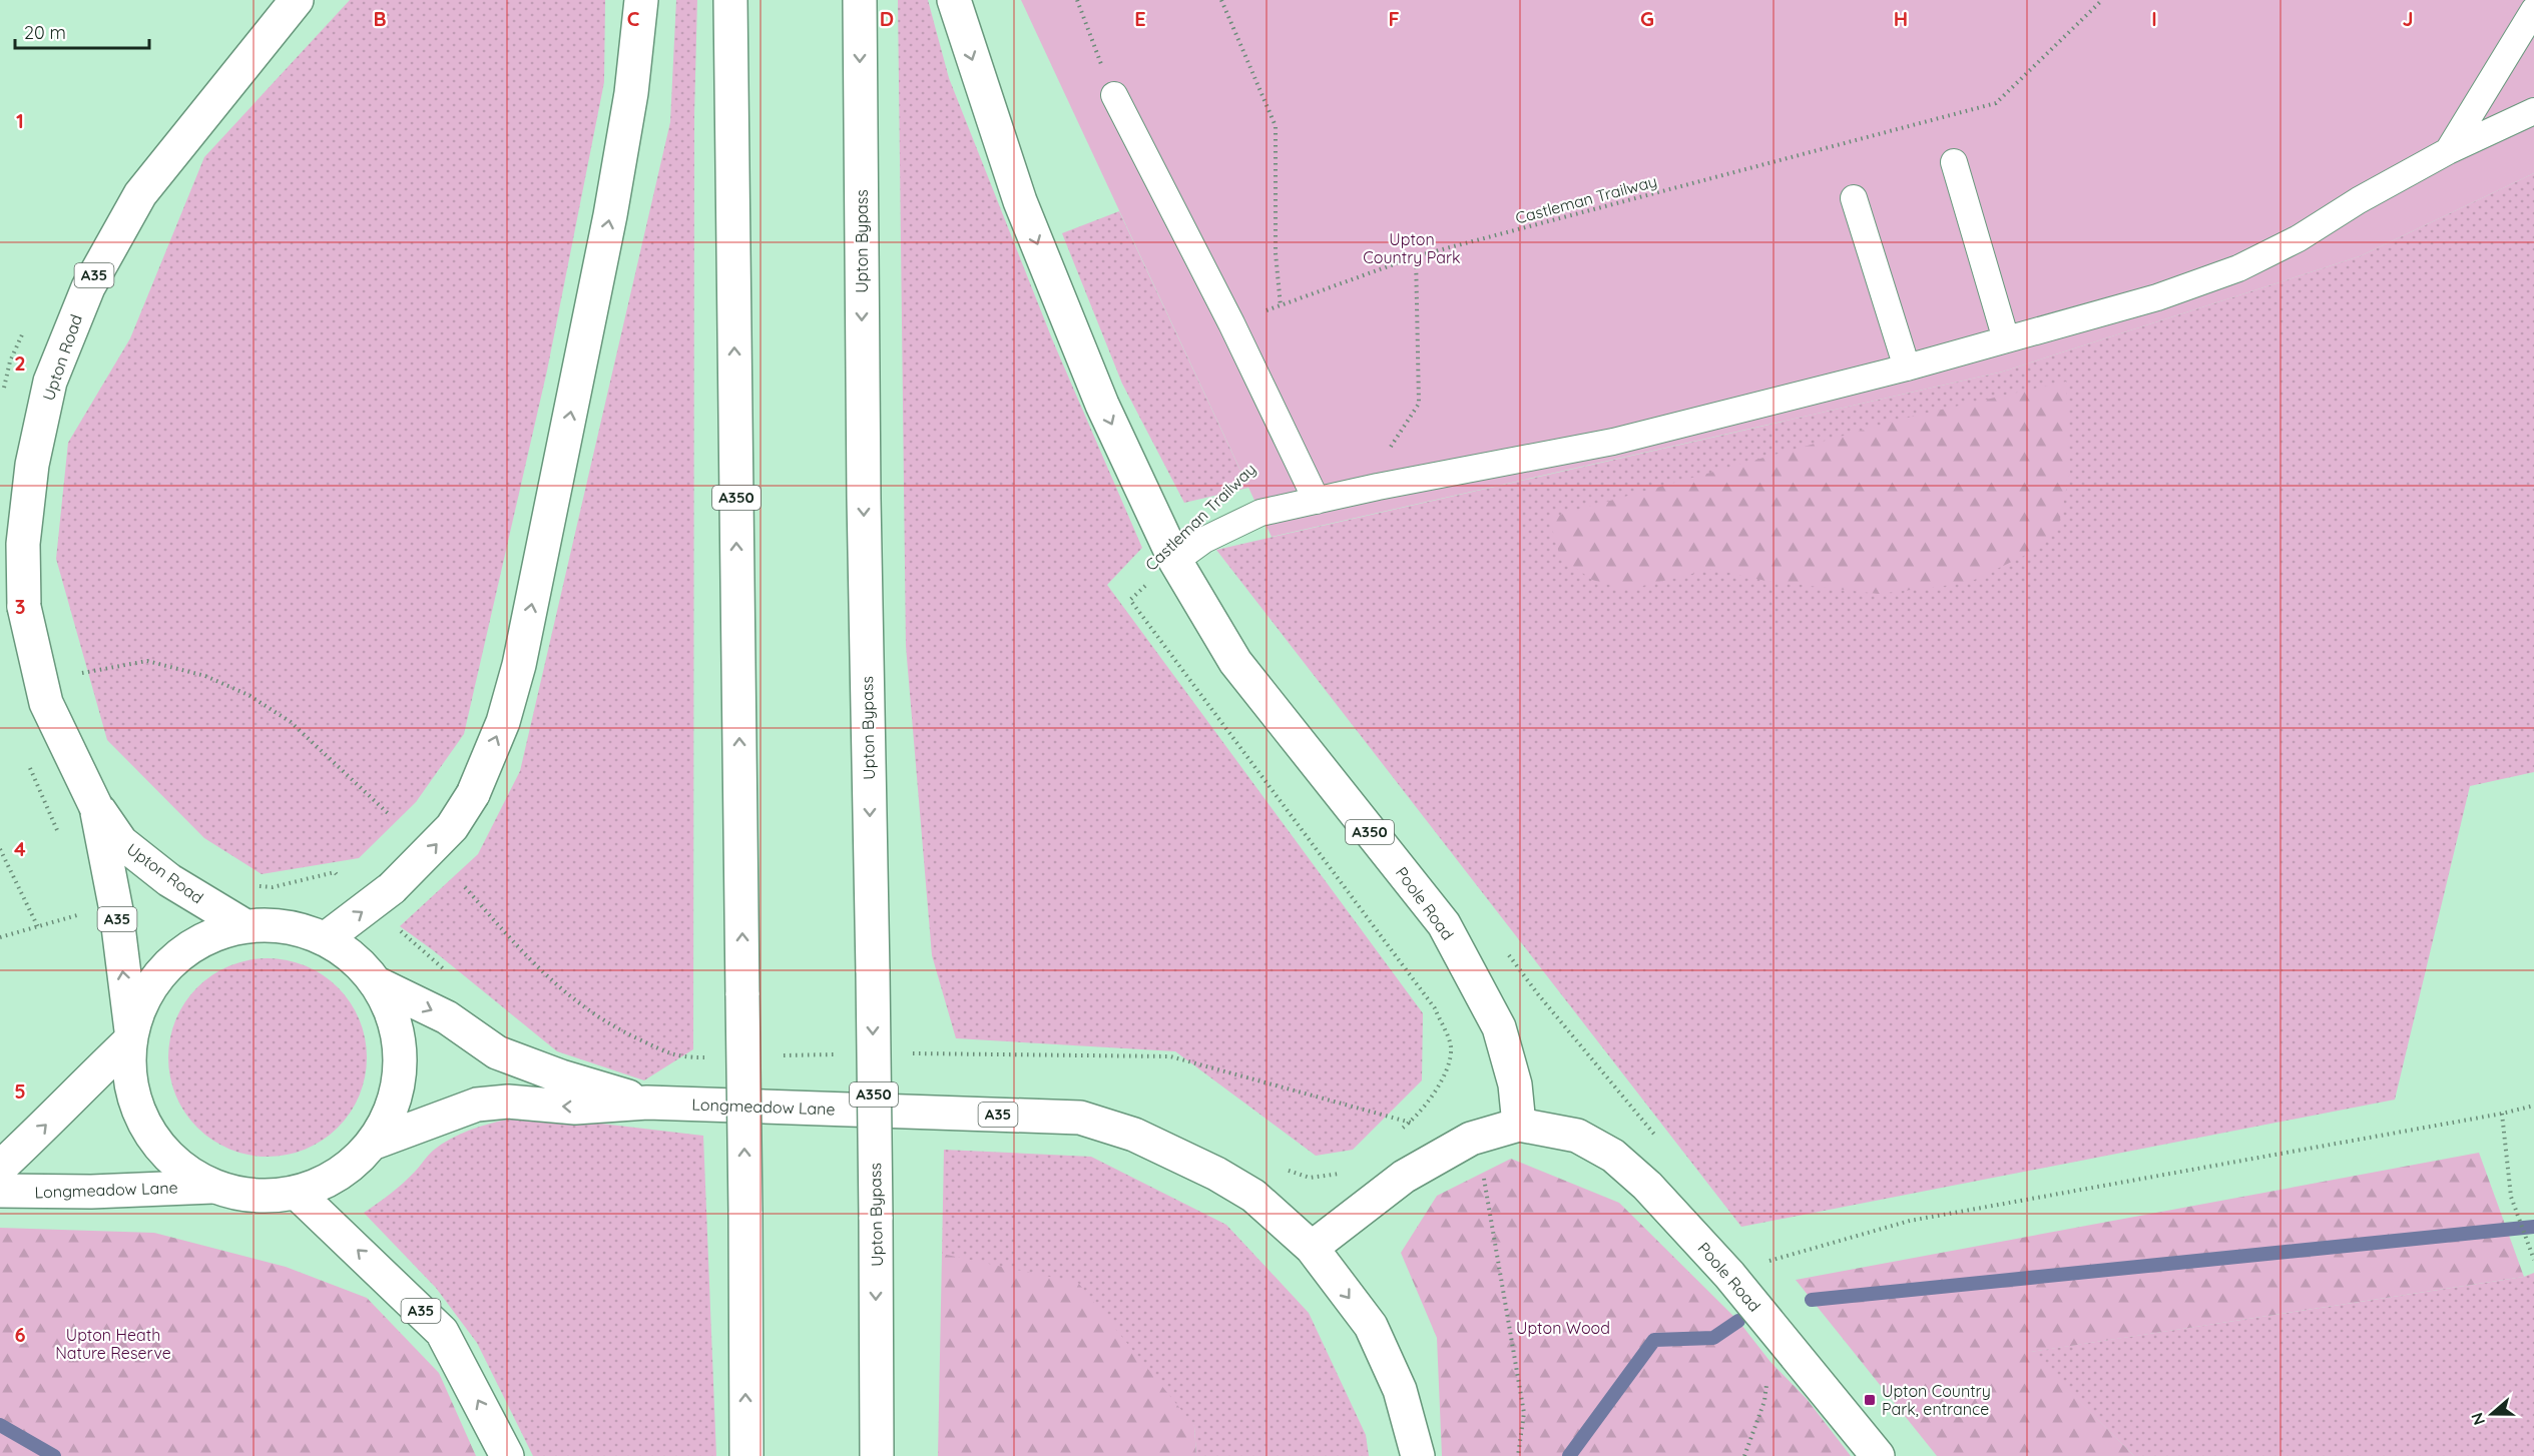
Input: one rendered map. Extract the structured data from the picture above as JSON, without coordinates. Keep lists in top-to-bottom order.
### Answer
{
  "streets": {
    "main road": [
      "Upton Bypass",
      "A35",
      "Upton Road",
      "A350",
      "Poole Road",
      "Longmeadow Lane"
    ],
    "path": ["Castleman Trailway"]
  },
  "crossings": [
    ["Castleman Trailway", "A350"],
    ["Castleman Trailway", "Poole Road"],
    ["A35", "Poole Road"],
    ["A35", "Longmeadow Lane"],
    ["A350", "Poole Road"],
    ["Poole Road", "Longmeadow Lane"]
  ],
  "parks": ["Upton Country Park", "Upton Wood", "Upton Heath Nature Reserve"],
  "places": {
    "transit": ["Upton Country Park, entrance"]
  },
  "scale_bar": "20 m",
  "north": "left",
  "grid": {
    "columns": [
      "B",
      "C",
      "D",
      "E",
      "F",
      "G",
      "H",
      "I",
      "J"
    ],
    "rows": [
      "1",
      "2",
      "3",
      "4",
      "5",
      "6"
    ]
  }
}
